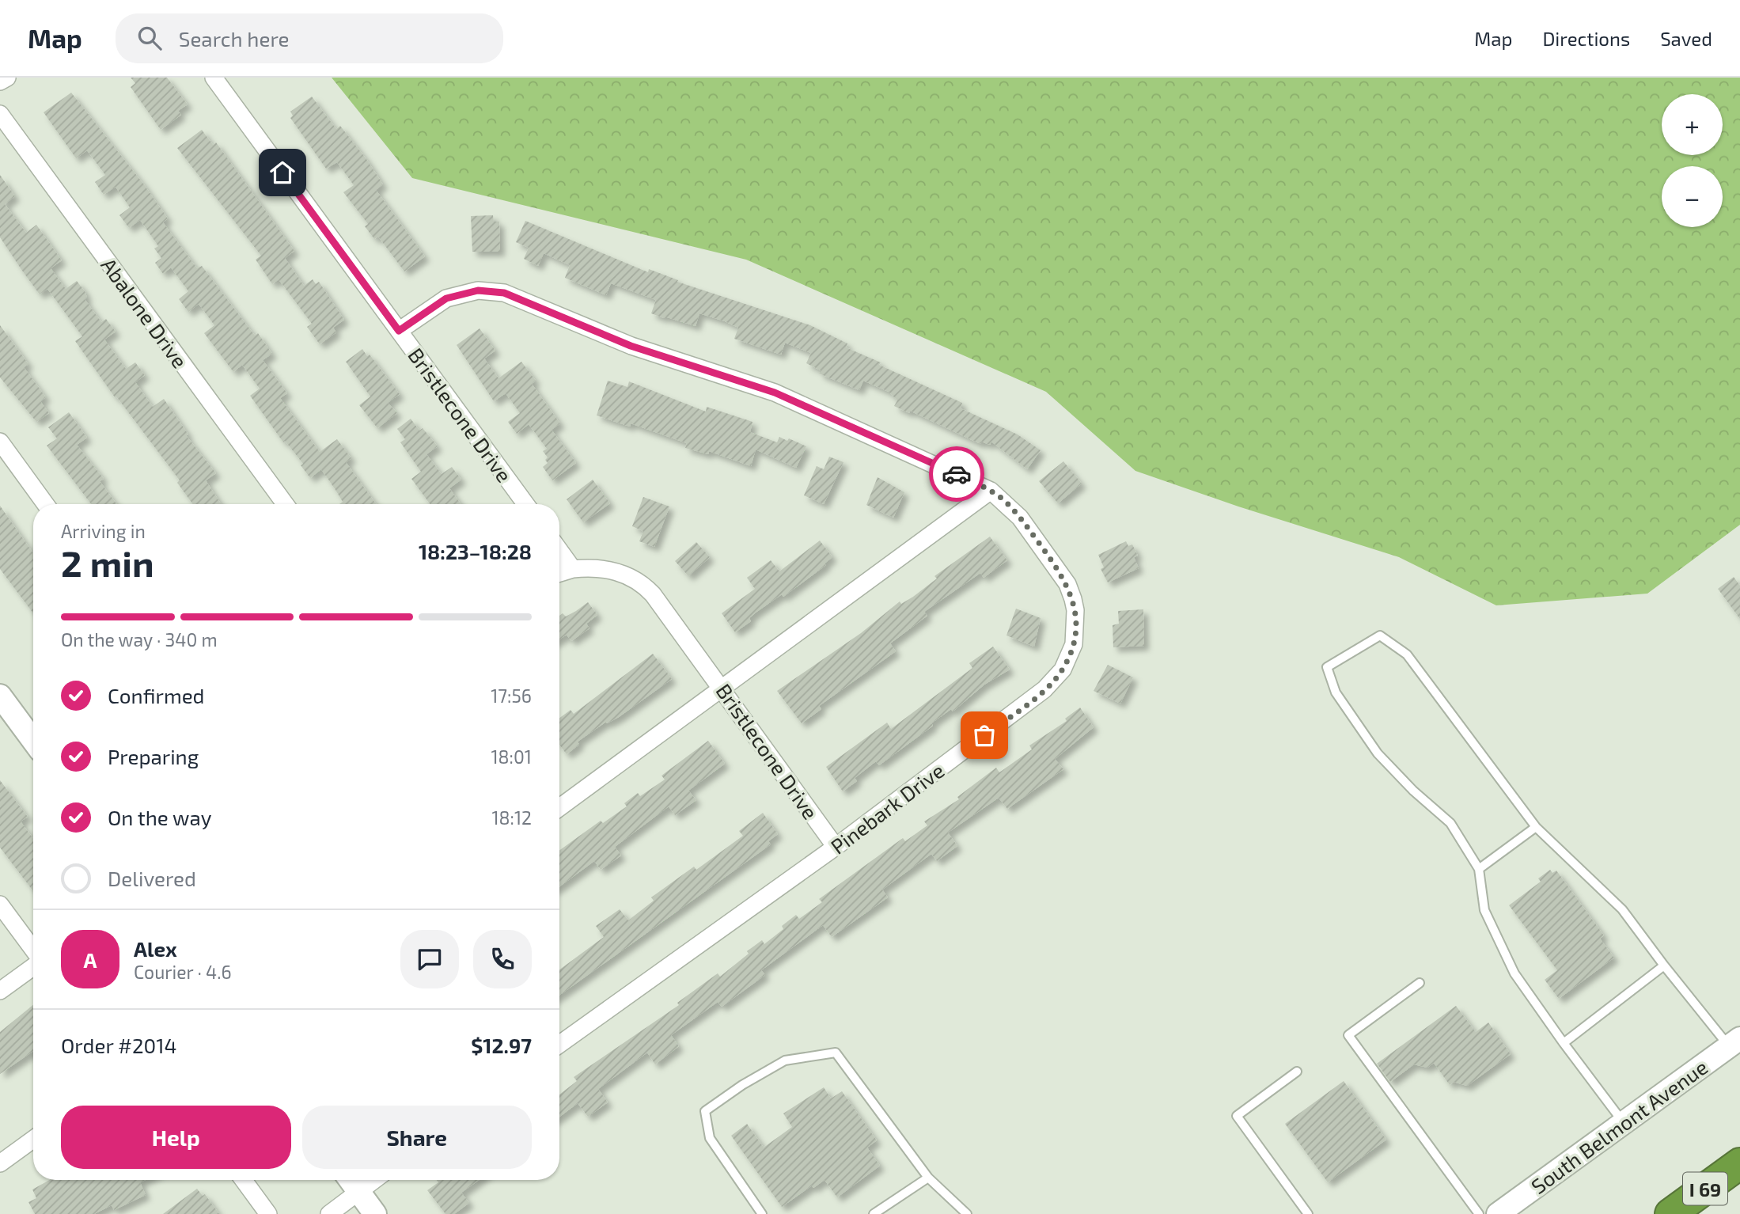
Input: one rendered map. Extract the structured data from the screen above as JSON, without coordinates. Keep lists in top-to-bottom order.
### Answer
{
  "streets": {
    "highway": ["I 69"],
    "street": [
      "Abalone Drive",
      "Bristlecone Drive",
      "Pinebark Drive",
      "South Belmont Avenue"
    ]
  },
  "crossings": [
    ["Bristlecone Drive", "Pinebark Drive"]
  ],
  "page": {
    "header": "Map",
    "search": "Search here",
    "nav": ["Map", "Directions", "Saved"],
    "map_buttons": ["+", "−"],
    "heading": ["2 min", "Arriving in", "18:23–18:28"],
    "panel": [
      "Alex",
      "Courier · 4.6",
      "Order #2014",
      "$12.97"
    ],
    "bar": "On the way · 340 m",
    "list": [
      ["Confirmed", "17:56"],
      ["Preparing", "18:01"],
      ["On the way", "18:12"],
      "Delivered"
    ],
    "round": "A",
    "buttons": ["Help", "Share"]
  }
}
